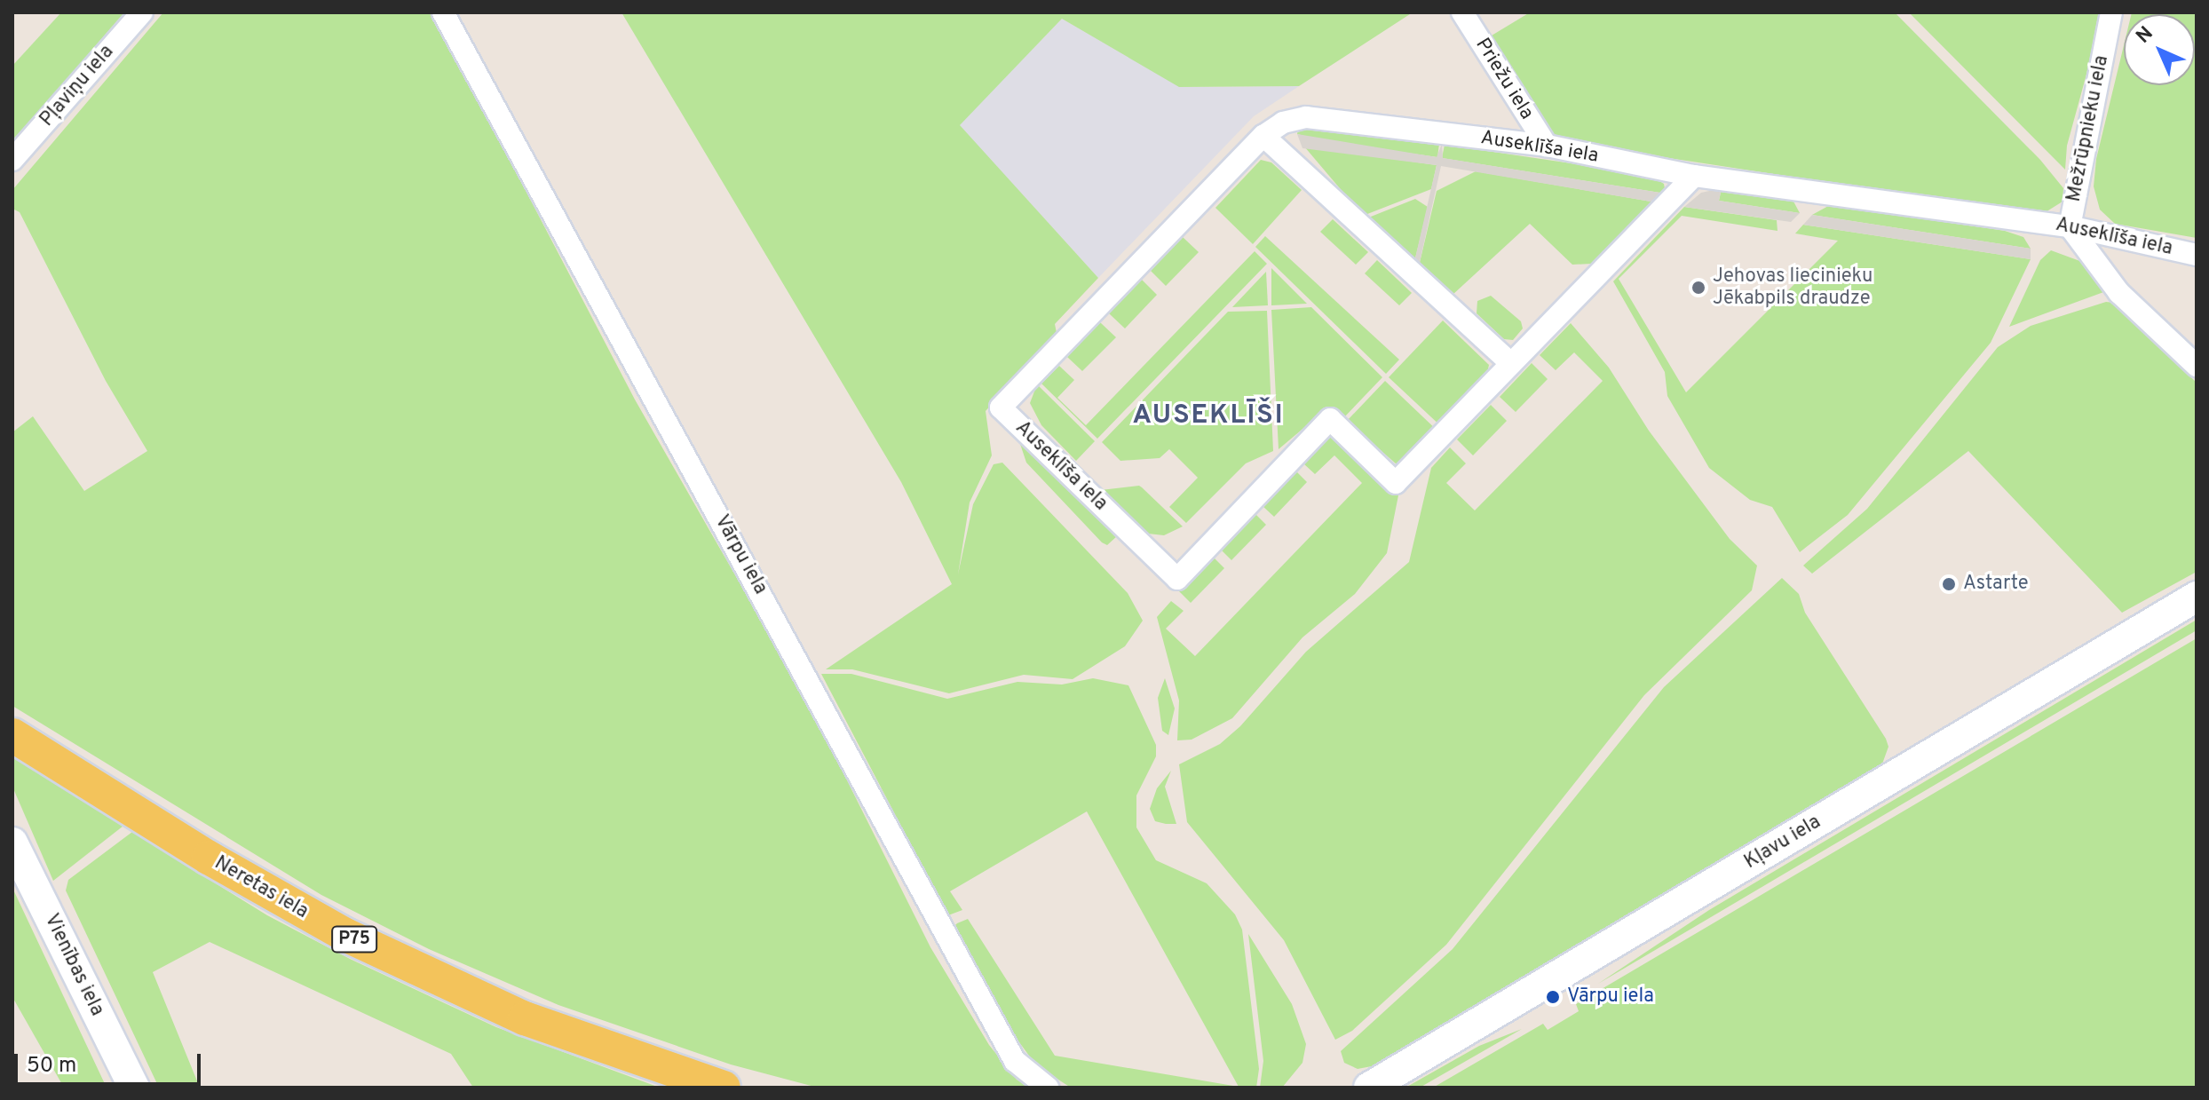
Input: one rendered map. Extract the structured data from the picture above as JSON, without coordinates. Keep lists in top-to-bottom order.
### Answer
{
  "streets": {
    "main road": ["Neretas iela", "P75"],
    "street": [
      "Priežu iela",
      "Pļaviņu iela",
      "Mežrūpnieku iela",
      "Auseklīša iela",
      "Vārpu iela",
      "Kļavu iela",
      "Vienības iela"
    ]
  },
  "crossings": [
    ["Priežu iela", "Auseklīša iela"],
    ["Mežrūpnieku iela", "Auseklīša iela"]
  ],
  "districts": ["AUSEKLĪŠI"],
  "places": ["Jehovas liecinieku Jēkabpils draudze", "Astarte", "Vārpu iela"],
  "scale_bar": "50 m",
  "north": "top left"
}
